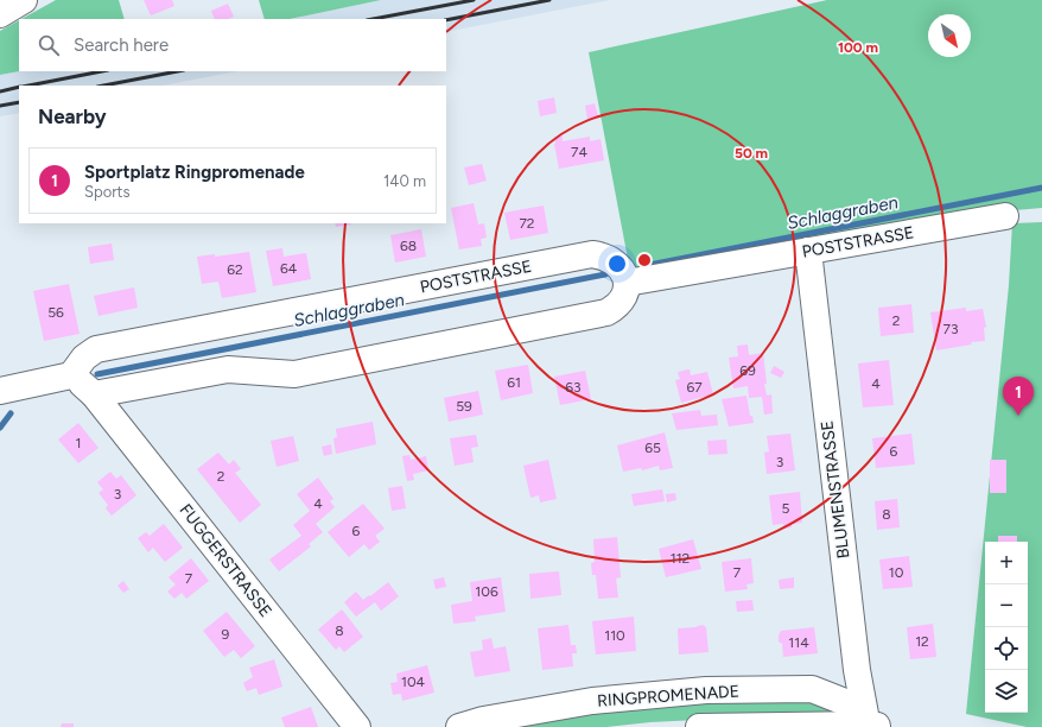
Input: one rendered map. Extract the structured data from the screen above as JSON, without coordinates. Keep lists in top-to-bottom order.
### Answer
{
  "streets": {
    "street": [
      "POSTSTRASSE",
      "BLUMENSTRASSE",
      "FUGGERSTRASSE",
      "RINGPROMENADE"
    ]
  },
  "crossings": [
    ["POSTSTRASSE", "BLUMENSTRASSE"],
    ["BLUMENSTRASSE", "RINGPROMENADE"]
  ],
  "water": ["Schlaggraben"],
  "house_numbers": [
    "74",
    "72",
    "68",
    "64",
    "62",
    "56",
    "2",
    "73",
    "69",
    "61",
    "4",
    "63",
    "67",
    "59",
    "1",
    "65",
    "6",
    "3",
    "2",
    "3",
    "4",
    "5",
    "8",
    "6",
    "112",
    "7",
    "10",
    "7",
    "106",
    "8",
    "9",
    "110",
    "12",
    "114",
    "104"
  ],
  "north": "bottom right",
  "page": {
    "search": "Search here",
    "heading": "Nearby",
    "list": [
      {
        "mark": "1",
        "name": "Sportplatz Ringpromenade",
        "note": "Sports",
        "value": "140 m"
      }
    ],
    "pins": "1",
    "map_buttons": ["+", "−"]
  },
  "rings": ["100 m", "50 m"]
}
